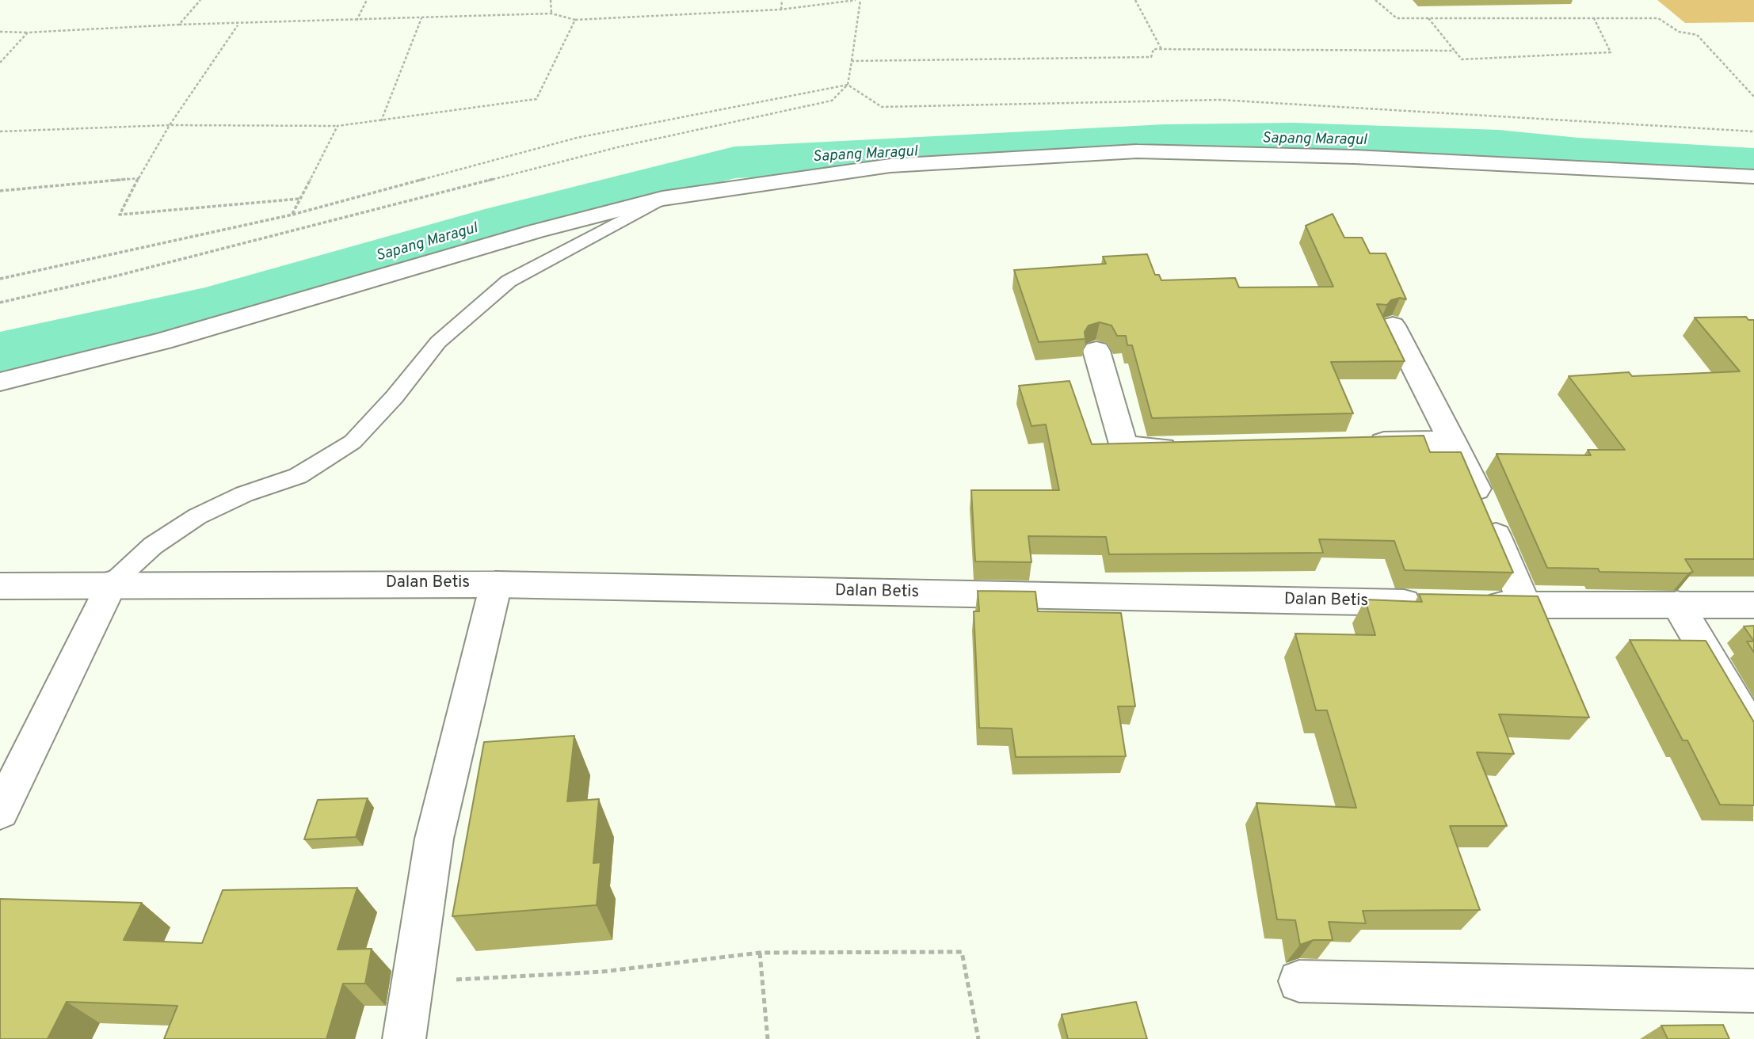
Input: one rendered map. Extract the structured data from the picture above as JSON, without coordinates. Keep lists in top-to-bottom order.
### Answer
{
  "streets": {
    "street": ["Dalan Betis"]
  },
  "water": ["Sapang Maragul"]
}
